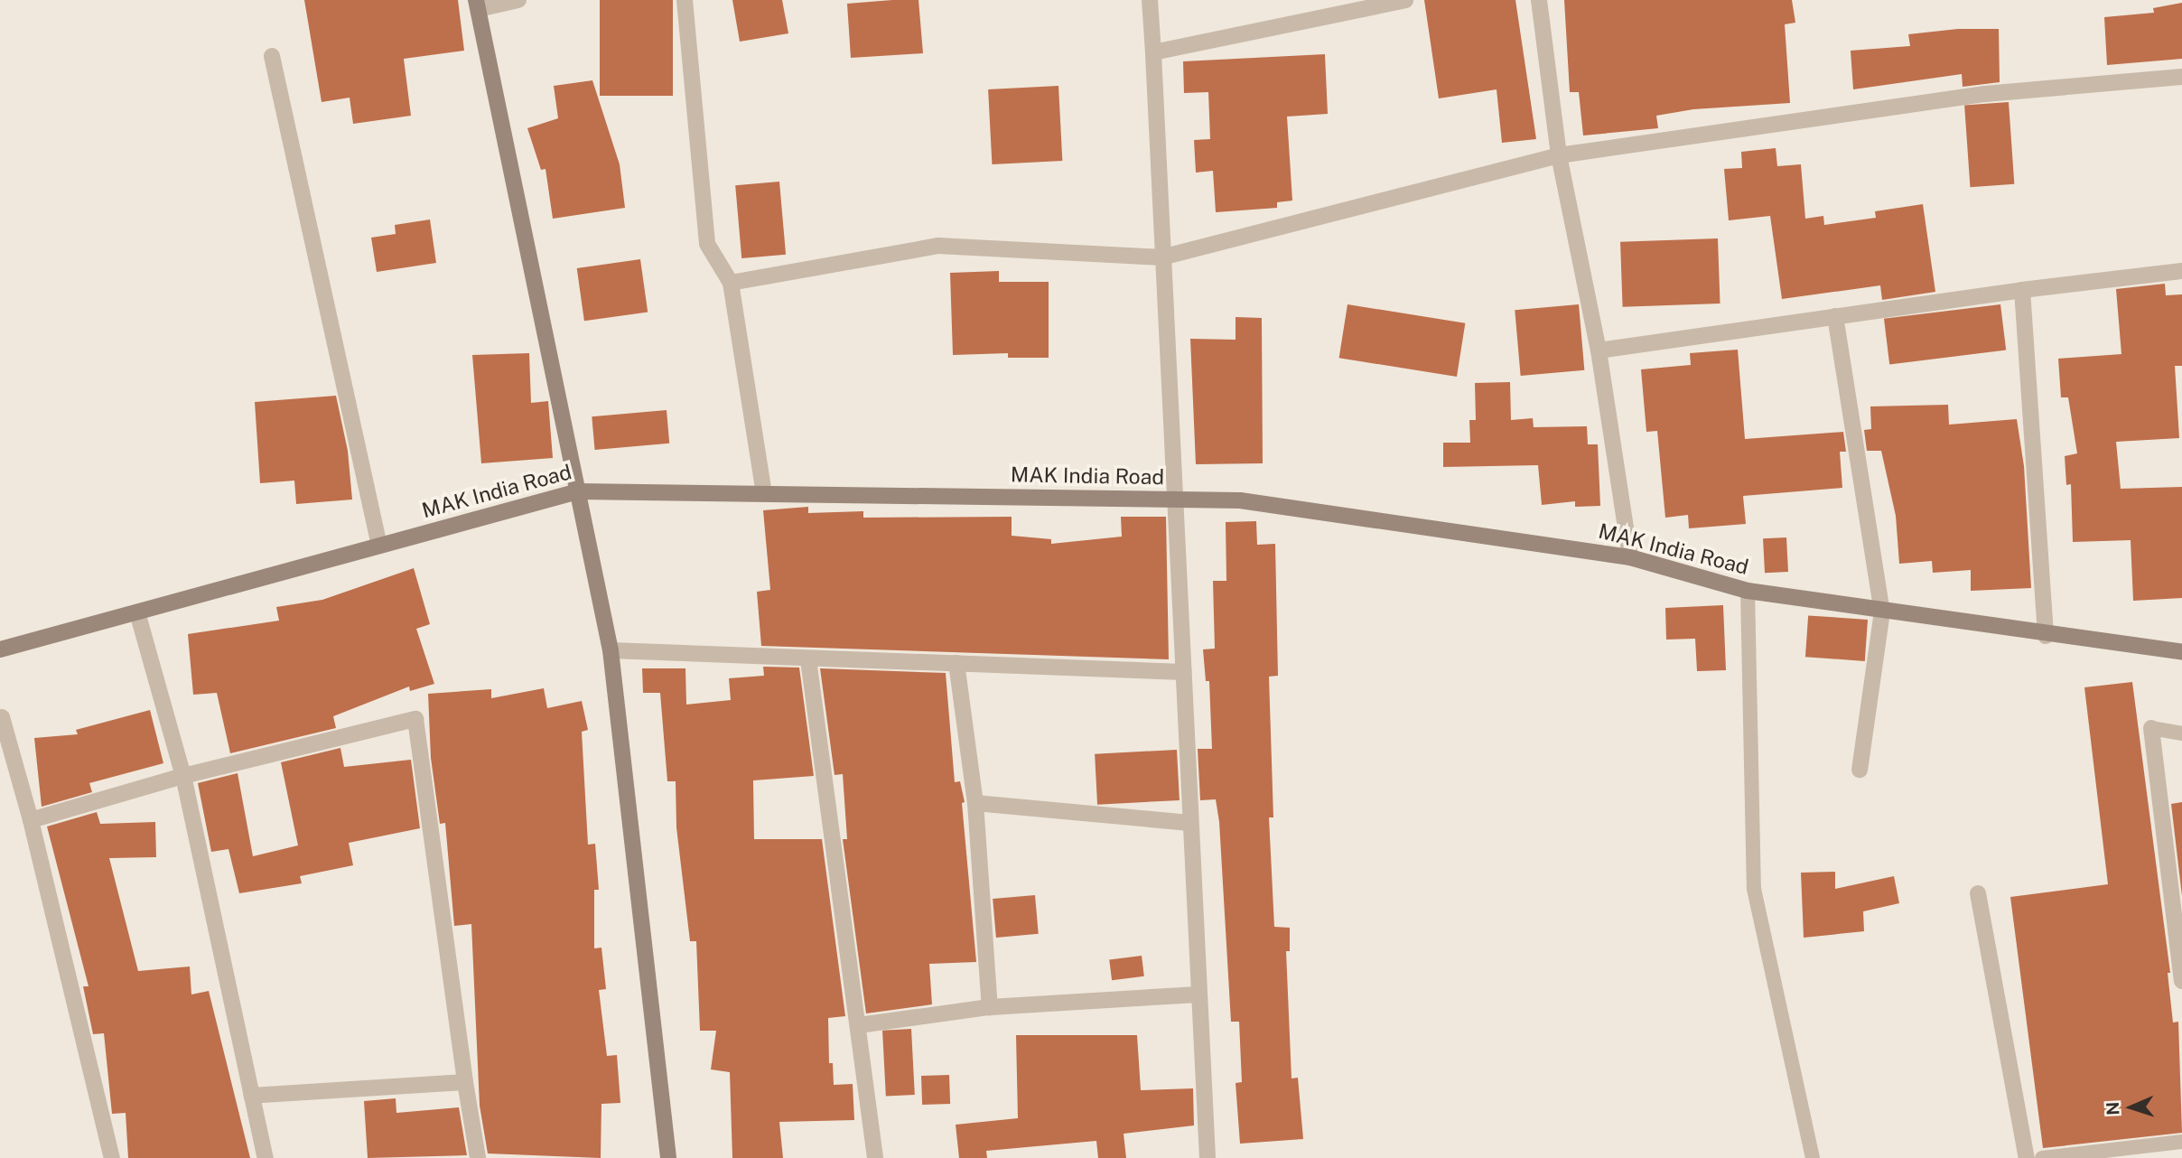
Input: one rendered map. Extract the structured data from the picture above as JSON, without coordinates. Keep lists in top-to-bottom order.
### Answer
{
  "streets": {
    "street": ["MAK India Road"]
  },
  "north": "left"
}
